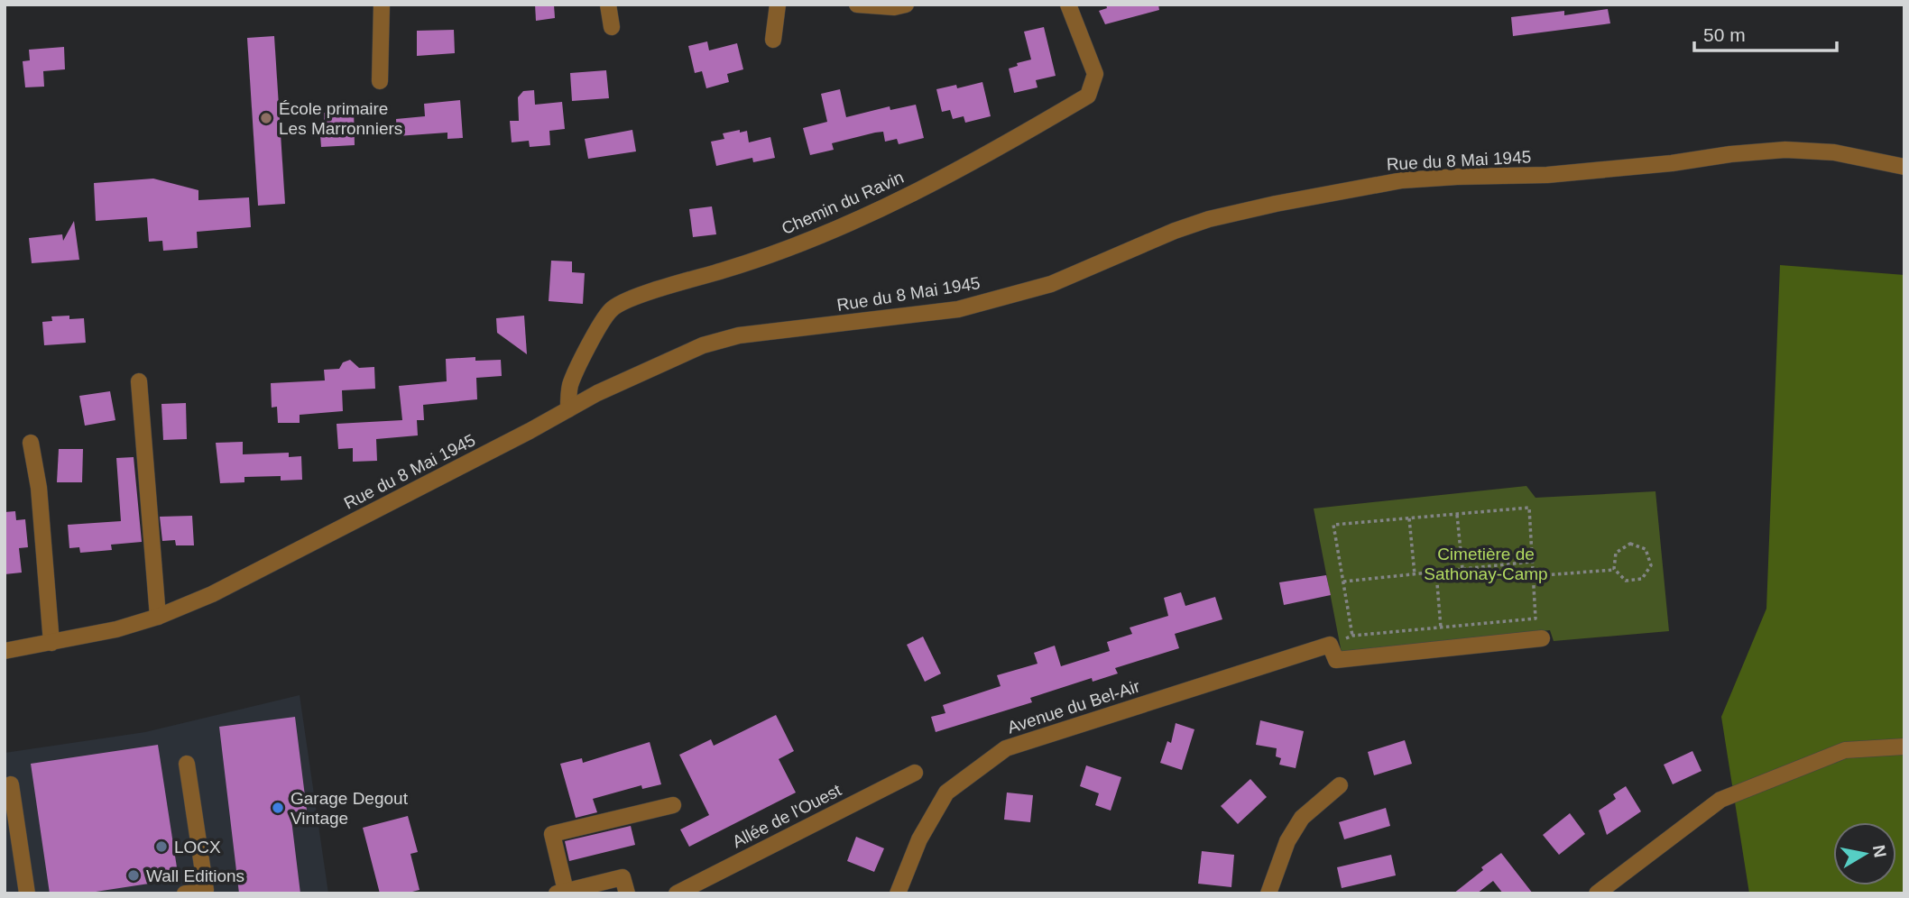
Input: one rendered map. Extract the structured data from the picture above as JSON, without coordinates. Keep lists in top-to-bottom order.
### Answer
{
  "streets": {
    "street": [
      "Rue du 8 Mai 1945",
      "Chemin du Ravin",
      "Avenue du Bel-Air",
      "Allée de l'Ouest"
    ]
  },
  "crossings": [
    ["Rue du 8 Mai 1945", "Chemin du Ravin"]
  ],
  "parks": ["Cimetière de Sathonay-Camp"],
  "places": [
    "École primaire Les Marronniers",
    "Garage Degout Vintage",
    "LOCX",
    "Wall Editions"
  ],
  "scale_bar": "50 m",
  "north": "right"
}
